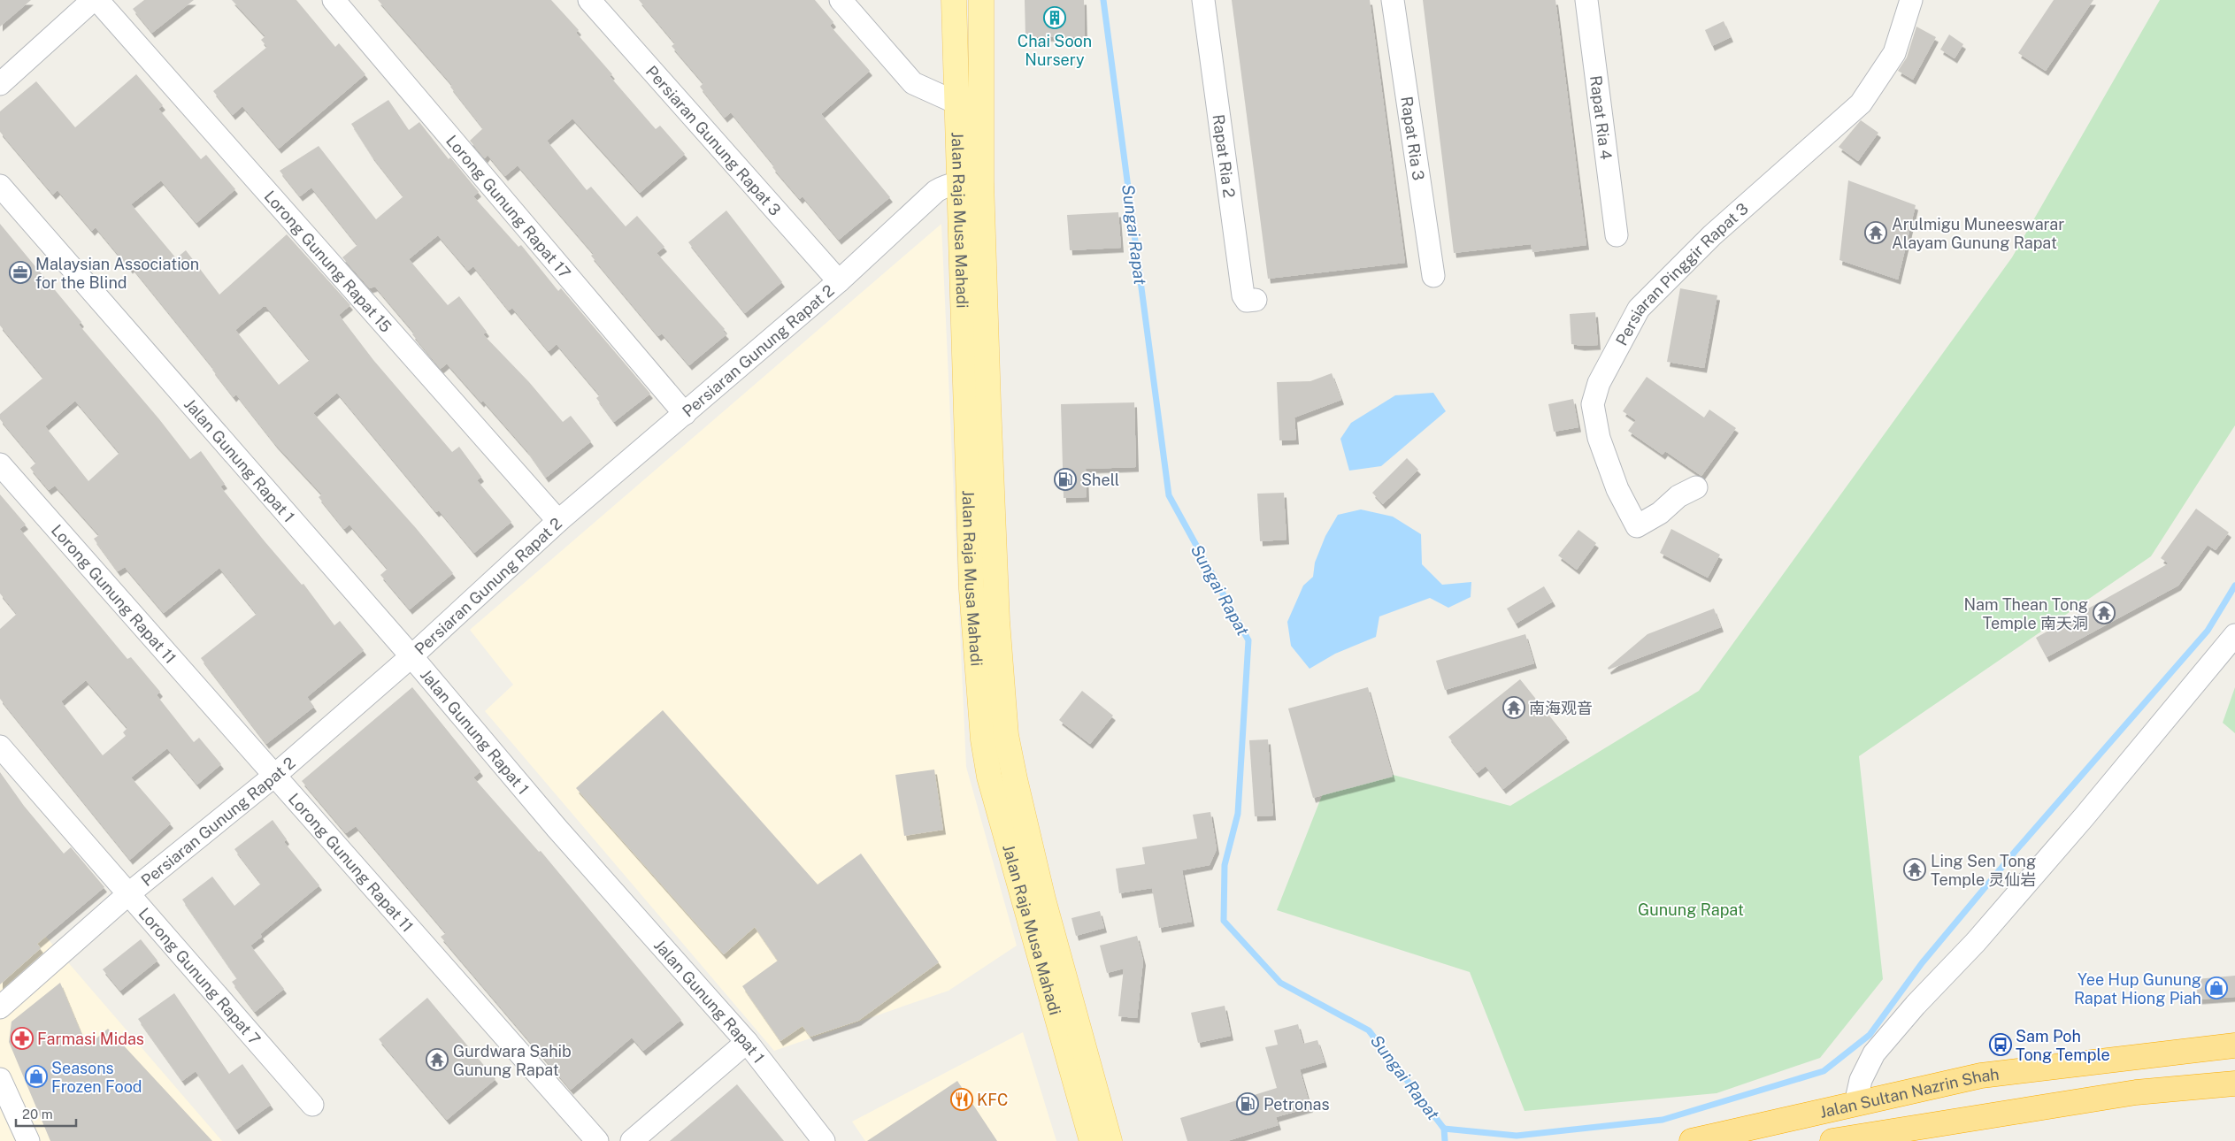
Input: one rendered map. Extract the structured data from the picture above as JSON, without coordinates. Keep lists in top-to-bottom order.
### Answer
{
  "streets": {
    "highway": ["Jalan Sultan Nazrin Shah"],
    "main road": ["Jalan Raja Musa Mahadi"],
    "street": [
      "Rapat Ria 4",
      "Rapat Ria 3",
      "Persiaran Gunung Rapat 3",
      "Rapat Ria 2",
      "Lorong Gunung Rapat 17",
      "Lorong Gunung Rapat 15",
      "Persiaran Pinggir Rapat 3",
      "Persiaran Gunung Rapat 2",
      "Jalan Gunung Rapat 1",
      "Lorong Gunung Rapat 11",
      "Lorong Gunung Rapat 7"
    ]
  },
  "crossings": [
    ["Persiaran Gunung Rapat 3", "Persiaran Gunung Rapat 2"],
    ["Lorong Gunung Rapat 17", "Persiaran Gunung Rapat 2"],
    ["Jalan Raja Musa Mahadi", "Persiaran Gunung Rapat 2"],
    ["Lorong Gunung Rapat 15", "Persiaran Gunung Rapat 2"],
    ["Persiaran Gunung Rapat 2", "Jalan Gunung Rapat 1"],
    ["Persiaran Gunung Rapat 2", "Lorong Gunung Rapat 11"],
    ["Persiaran Gunung Rapat 2", "Lorong Gunung Rapat 7"]
  ],
  "water": ["Sungai Rapat"],
  "parks": ["Gunung Rapat"],
  "places": {
    "building": ["Chai Soon Nursery"],
    "temple": [
      "Arulmigu Muneeswarar Alayam Gunung Rapat",
      "Nam Thean Tong Temple 南天洞",
      "南海观音",
      "Ling Sen Tong Temple 灵仙岩",
      "Gurdwara Sahib Gunung Rapat"
    ],
    "office": ["Malaysian Association for the Blind"],
    "fuel station": ["Shell", "Petronas"],
    "shop": ["Yee Hup Gunung Rapat Hiong Piah", "Seasons Frozen Food"],
    "pharmacy": ["Farmasi Midas"],
    "bus stop": ["Sam Poh Tong Temple"],
    "restaurant": ["KFC"]
  },
  "scale_bar": "20 m"
}
